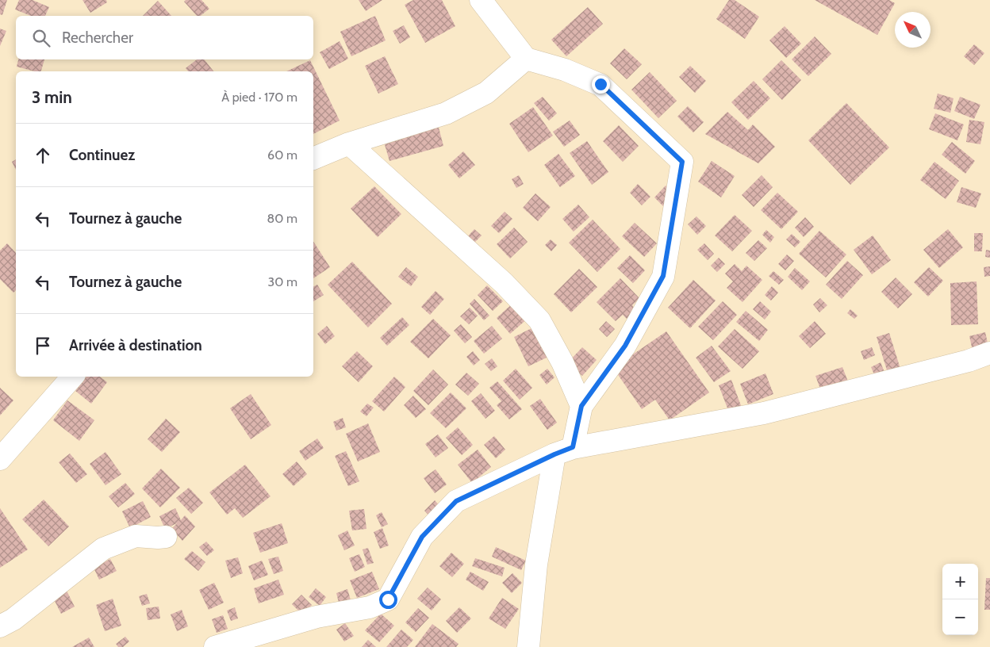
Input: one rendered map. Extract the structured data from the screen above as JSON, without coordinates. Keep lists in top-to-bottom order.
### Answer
{
  "north": "top left",
  "page": {
    "search": "Rechercher",
    "heading": ["3 min", "À pied · 170 m"],
    "list": [
      ["Continuez", "60 m"],
      ["Tournez à gauche", "80 m"],
      ["Tournez à gauche", "30 m"],
      "Arrivée à destination"
    ],
    "map_buttons": ["+", "−"]
  }
}
